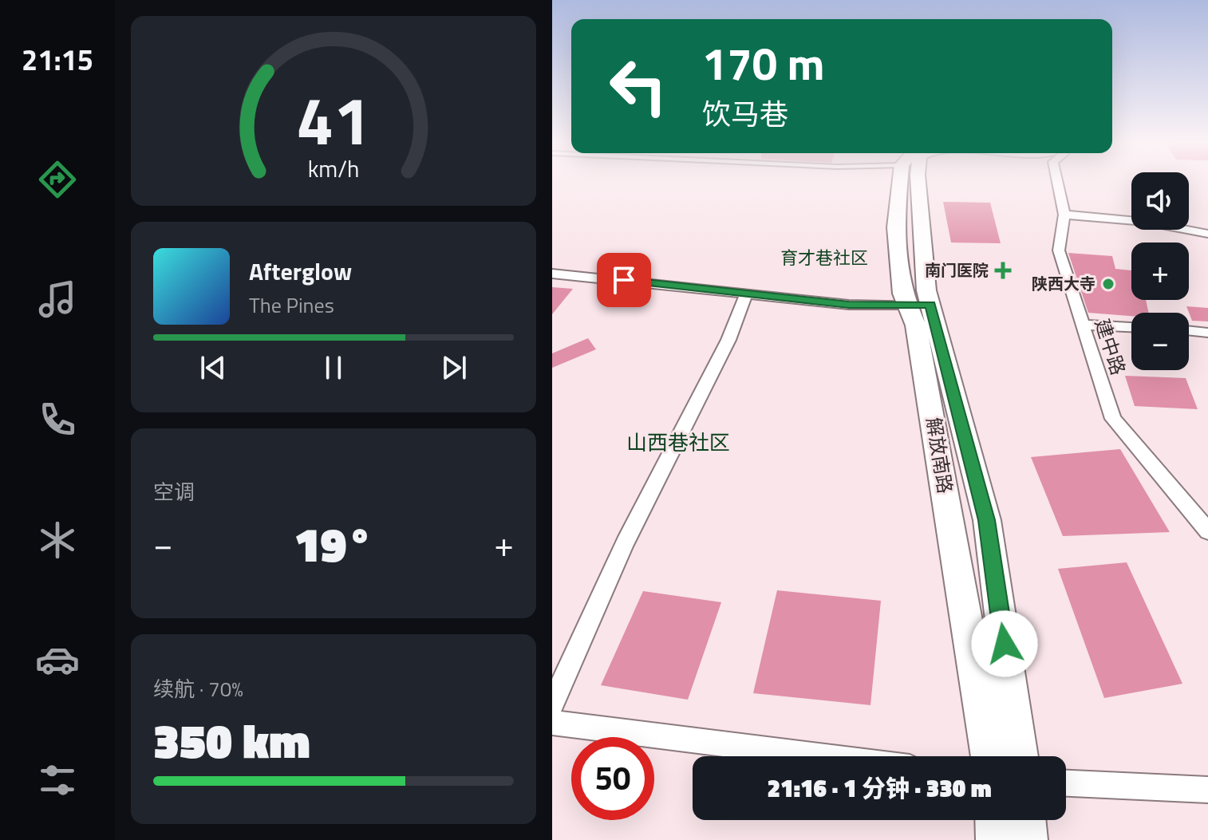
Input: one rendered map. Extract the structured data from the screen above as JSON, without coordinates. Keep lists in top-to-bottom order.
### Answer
{
  "streets": {
    "main road": ["解放南路"],
    "street": ["建中路"]
  },
  "districts": ["育才巷社区", "山西巷社区"],
  "places": {
    "health": ["南门医院"],
    "other": ["陕西大寺"]
  },
  "page": {
    "tabs": "21:15",
    "turn": ["170 m", "饮马巷"],
    "map_buttons": ["+", "−"],
    "song": ["Afterglow", "The Pines"],
    "tile": [
      "空调",
      ["续航 · 70%", "350 km"]
    ],
    "heat": ["−", "19°", "+"],
    "limit": "50",
    "trip": "21:16 · 1 分钟 · 330 m",
    "gauge": ["41", "km/h"]
  }
}
